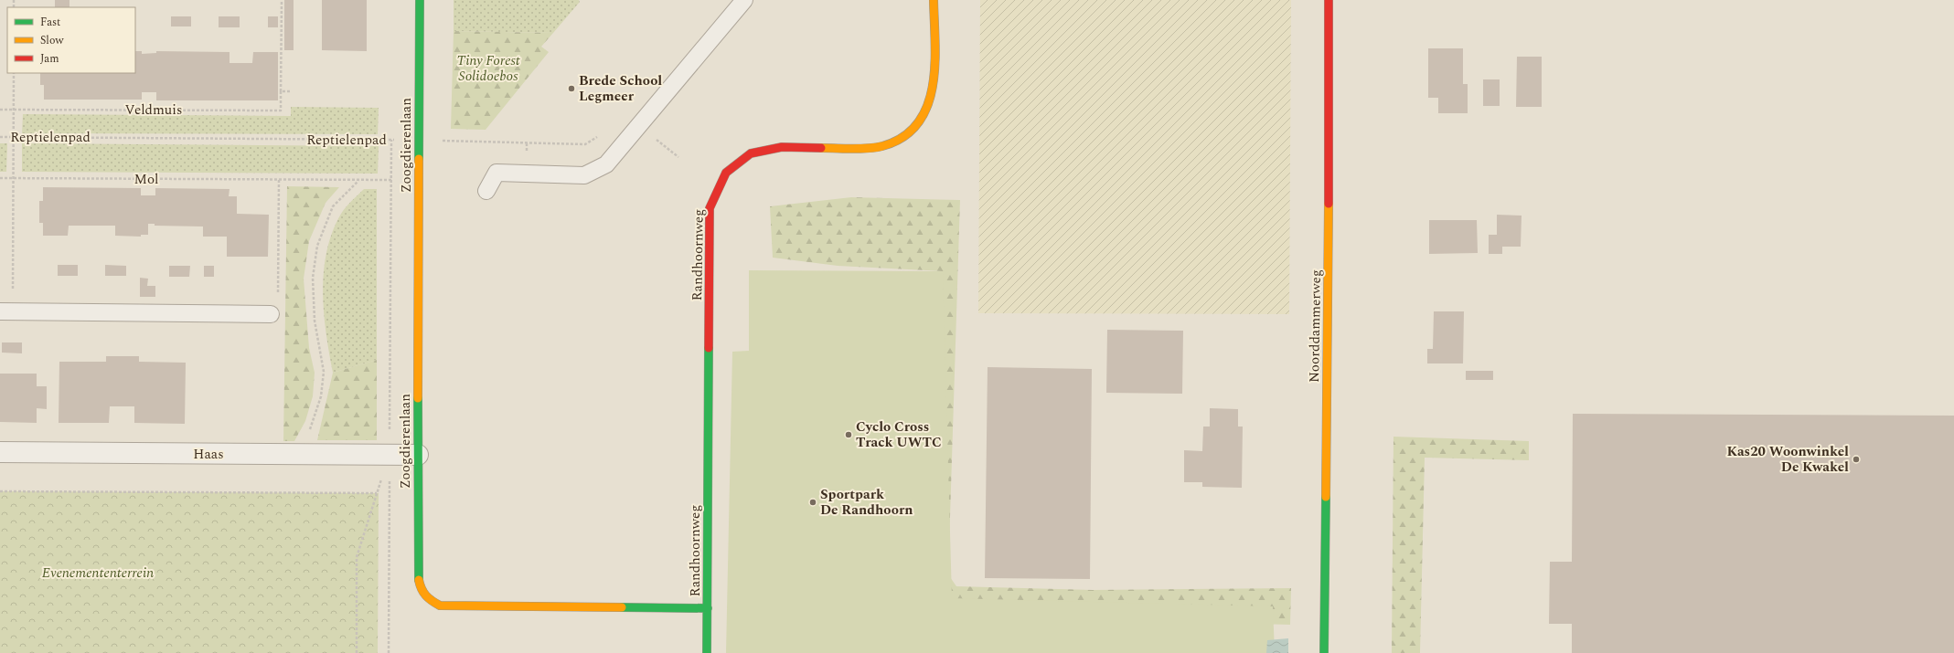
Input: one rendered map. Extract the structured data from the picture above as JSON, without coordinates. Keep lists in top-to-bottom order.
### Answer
{
  "streets": {
    "street": [
      "Zoogdierenlaan",
      "Randhoornweg",
      "Noorddammerweg",
      "Haas"
    ],
    "path": ["Veldmuis", "Reptielenpad", "Mol"]
  },
  "crossings": [
    ["Reptielenpad", "Zoogdierenlaan"],
    ["Zoogdierenlaan", "Randhoornweg"],
    ["Zoogdierenlaan", "Haas"]
  ],
  "parks": ["Tiny Forest Solidoebos", "Evenemententerrein"],
  "places": [
    "Brede School Legmeer",
    "Cyclo Cross Track UWTC",
    "Kas20 Woonwinkel De Kwakel",
    "Sportpark De Randhoorn"
  ],
  "legend": ["Fast", "Slow", "Jam"]
}
